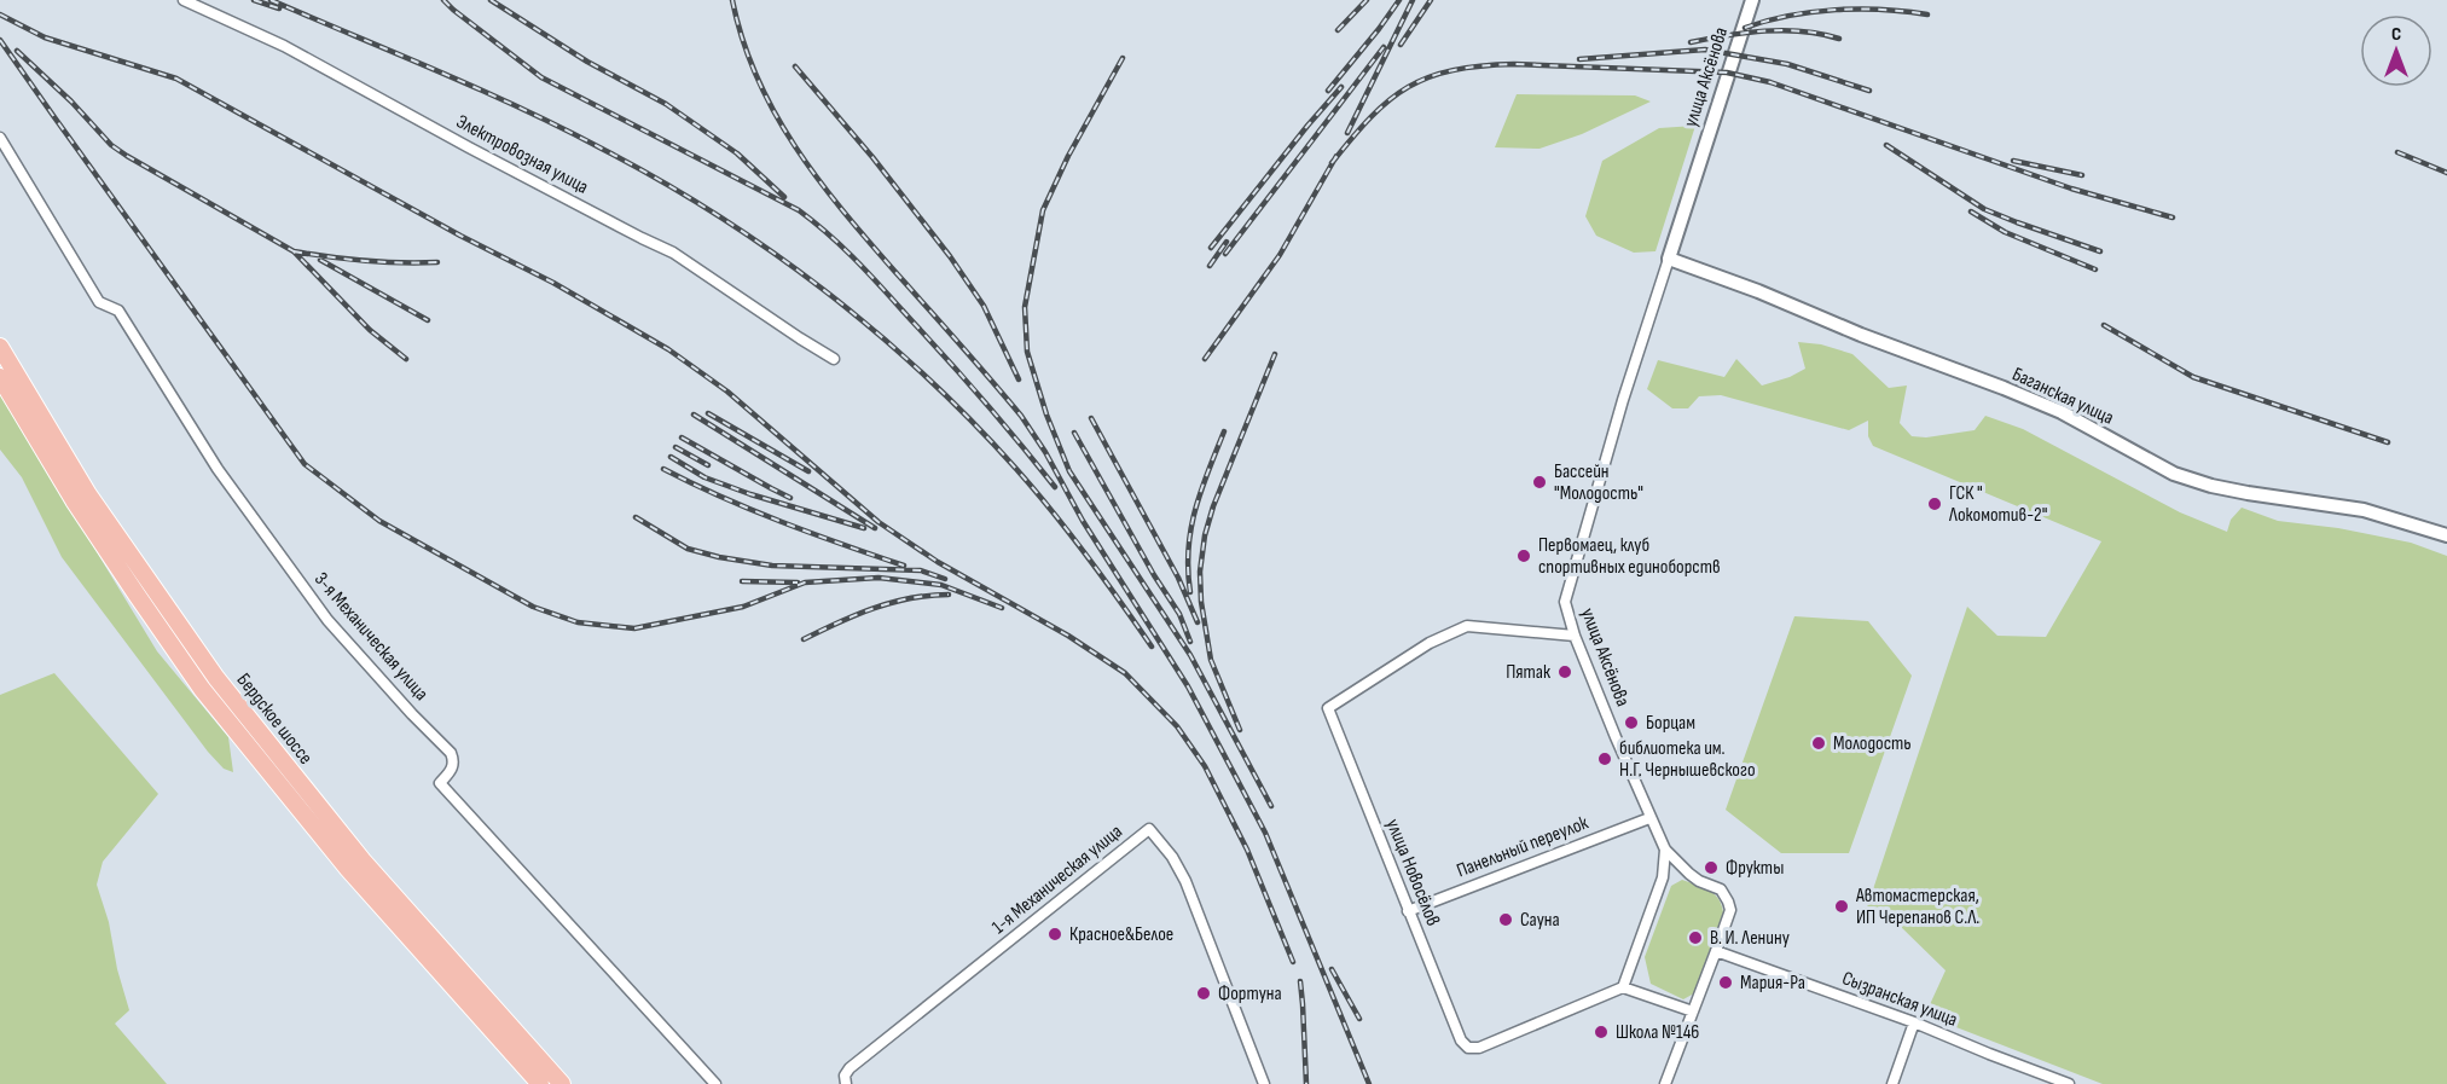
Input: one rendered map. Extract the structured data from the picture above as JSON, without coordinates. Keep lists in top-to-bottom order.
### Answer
{
  "streets": {
    "highway": ["Бердское шоссе"],
    "street": [
      "улица Аксёнова",
      "Электровозная улица",
      "Баганская улица",
      "3-я Механическая улица",
      "Панельный переулок",
      "улица Новосёлов",
      "1-я Механическая улица",
      "Сызранская улица"
    ]
  },
  "crossings": [
    ["улица Аксёнова", "Баганская улица"],
    ["улица Аксёнова", "Панельный переулок"],
    ["улица Аксёнова", "улица Новосёлов"],
    ["улица Аксёнова", "Сызранская улица"],
    ["Панельный переулок", "улица Новосёлов"]
  ],
  "places": [
    "Бассейн \"Молодость\"",
    "ГСК \" Локомотив-2\"",
    "Первомаец, клуб спортивных единоборств",
    "Пятак",
    "Борцам",
    "Молодость",
    "библиотека им. Н.Г. Чернышевского",
    "Фрукты",
    "Автомастерская, ИП Черепанов С.Л.",
    "Сауна",
    "Красное&Белое",
    "В. И. Ленину",
    "Мария-Ра",
    "Фортуна",
    "Школа №146"
  ],
  "north": "top"
}
